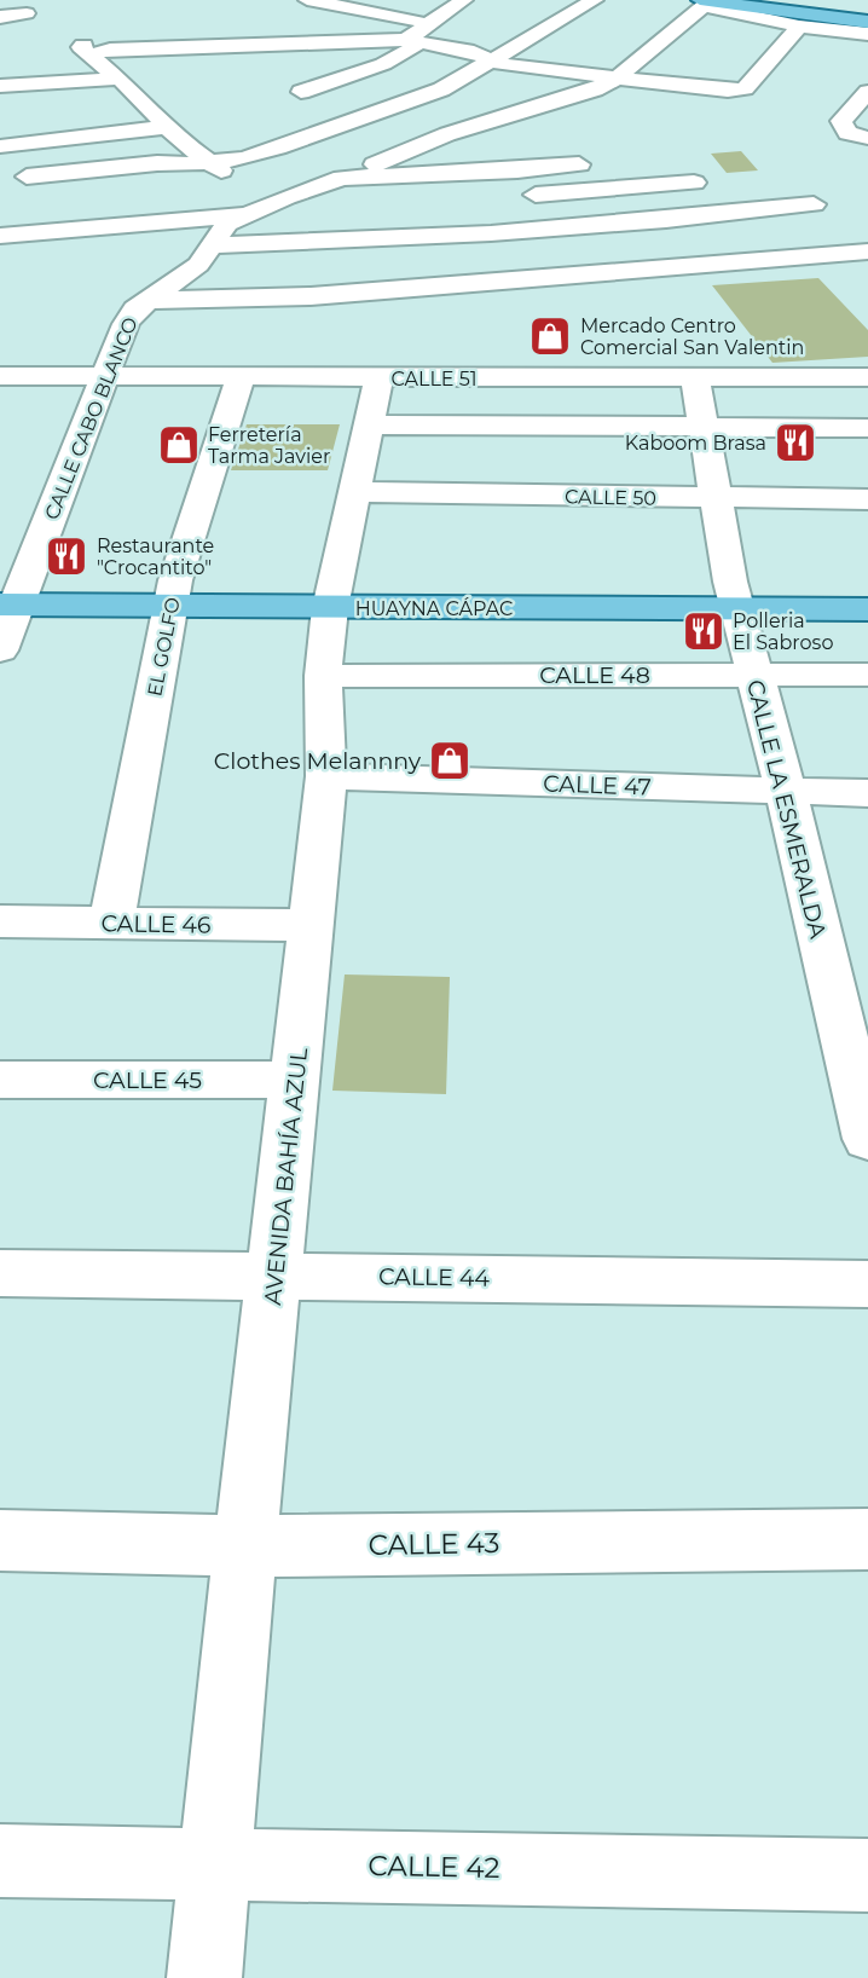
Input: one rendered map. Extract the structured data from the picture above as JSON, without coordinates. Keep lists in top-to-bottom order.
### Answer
{
  "streets": {
    "main road": ["HUAYNA CÁPAC"],
    "street": [
      "CALLE 51",
      "CALLE CABO BLANCO",
      "CALLE 50",
      "EL GOLFO",
      "CALLE 48",
      "CALLE 47",
      "CALLE LA ESMERALDA",
      "CALLE 46",
      "CALLE 45",
      "AVENIDA BAHÍA AZUL",
      "CALLE 44",
      "CALLE 43",
      "CALLE 42"
    ]
  },
  "crossings": [
    ["CALLE 51", "CALLE CABO BLANCO"],
    ["CALLE 51", "EL GOLFO"],
    ["CALLE 51", "CALLE LA ESMERALDA"],
    ["CALLE 51", "AVENIDA BAHÍA AZUL"],
    ["CALLE CABO BLANCO", "HUAYNA CÁPAC"],
    ["CALLE 50", "CALLE LA ESMERALDA"],
    ["CALLE 50", "AVENIDA BAHÍA AZUL"],
    ["HUAYNA CÁPAC", "EL GOLFO"],
    ["HUAYNA CÁPAC", "CALLE LA ESMERALDA"],
    ["HUAYNA CÁPAC", "AVENIDA BAHÍA AZUL"],
    ["EL GOLFO", "CALLE 46"],
    ["CALLE 48", "CALLE LA ESMERALDA"],
    ["CALLE 48", "AVENIDA BAHÍA AZUL"],
    ["CALLE 47", "CALLE LA ESMERALDA"],
    ["CALLE 47", "AVENIDA BAHÍA AZUL"],
    ["CALLE 46", "AVENIDA BAHÍA AZUL"],
    ["CALLE 45", "AVENIDA BAHÍA AZUL"],
    ["AVENIDA BAHÍA AZUL", "CALLE 44"],
    ["AVENIDA BAHÍA AZUL", "CALLE 43"],
    ["AVENIDA BAHÍA AZUL", "CALLE 42"]
  ],
  "places": {
    "shop": ["Mercado Centro Comercial San Valentin", "Ferretería Tarma Javier", "Clothes Melannny"],
    "restaurant": ["Kaboom Brasa", "Restaurante \"Crocantito\"", "Polleria El Sabroso"]
  }
}
